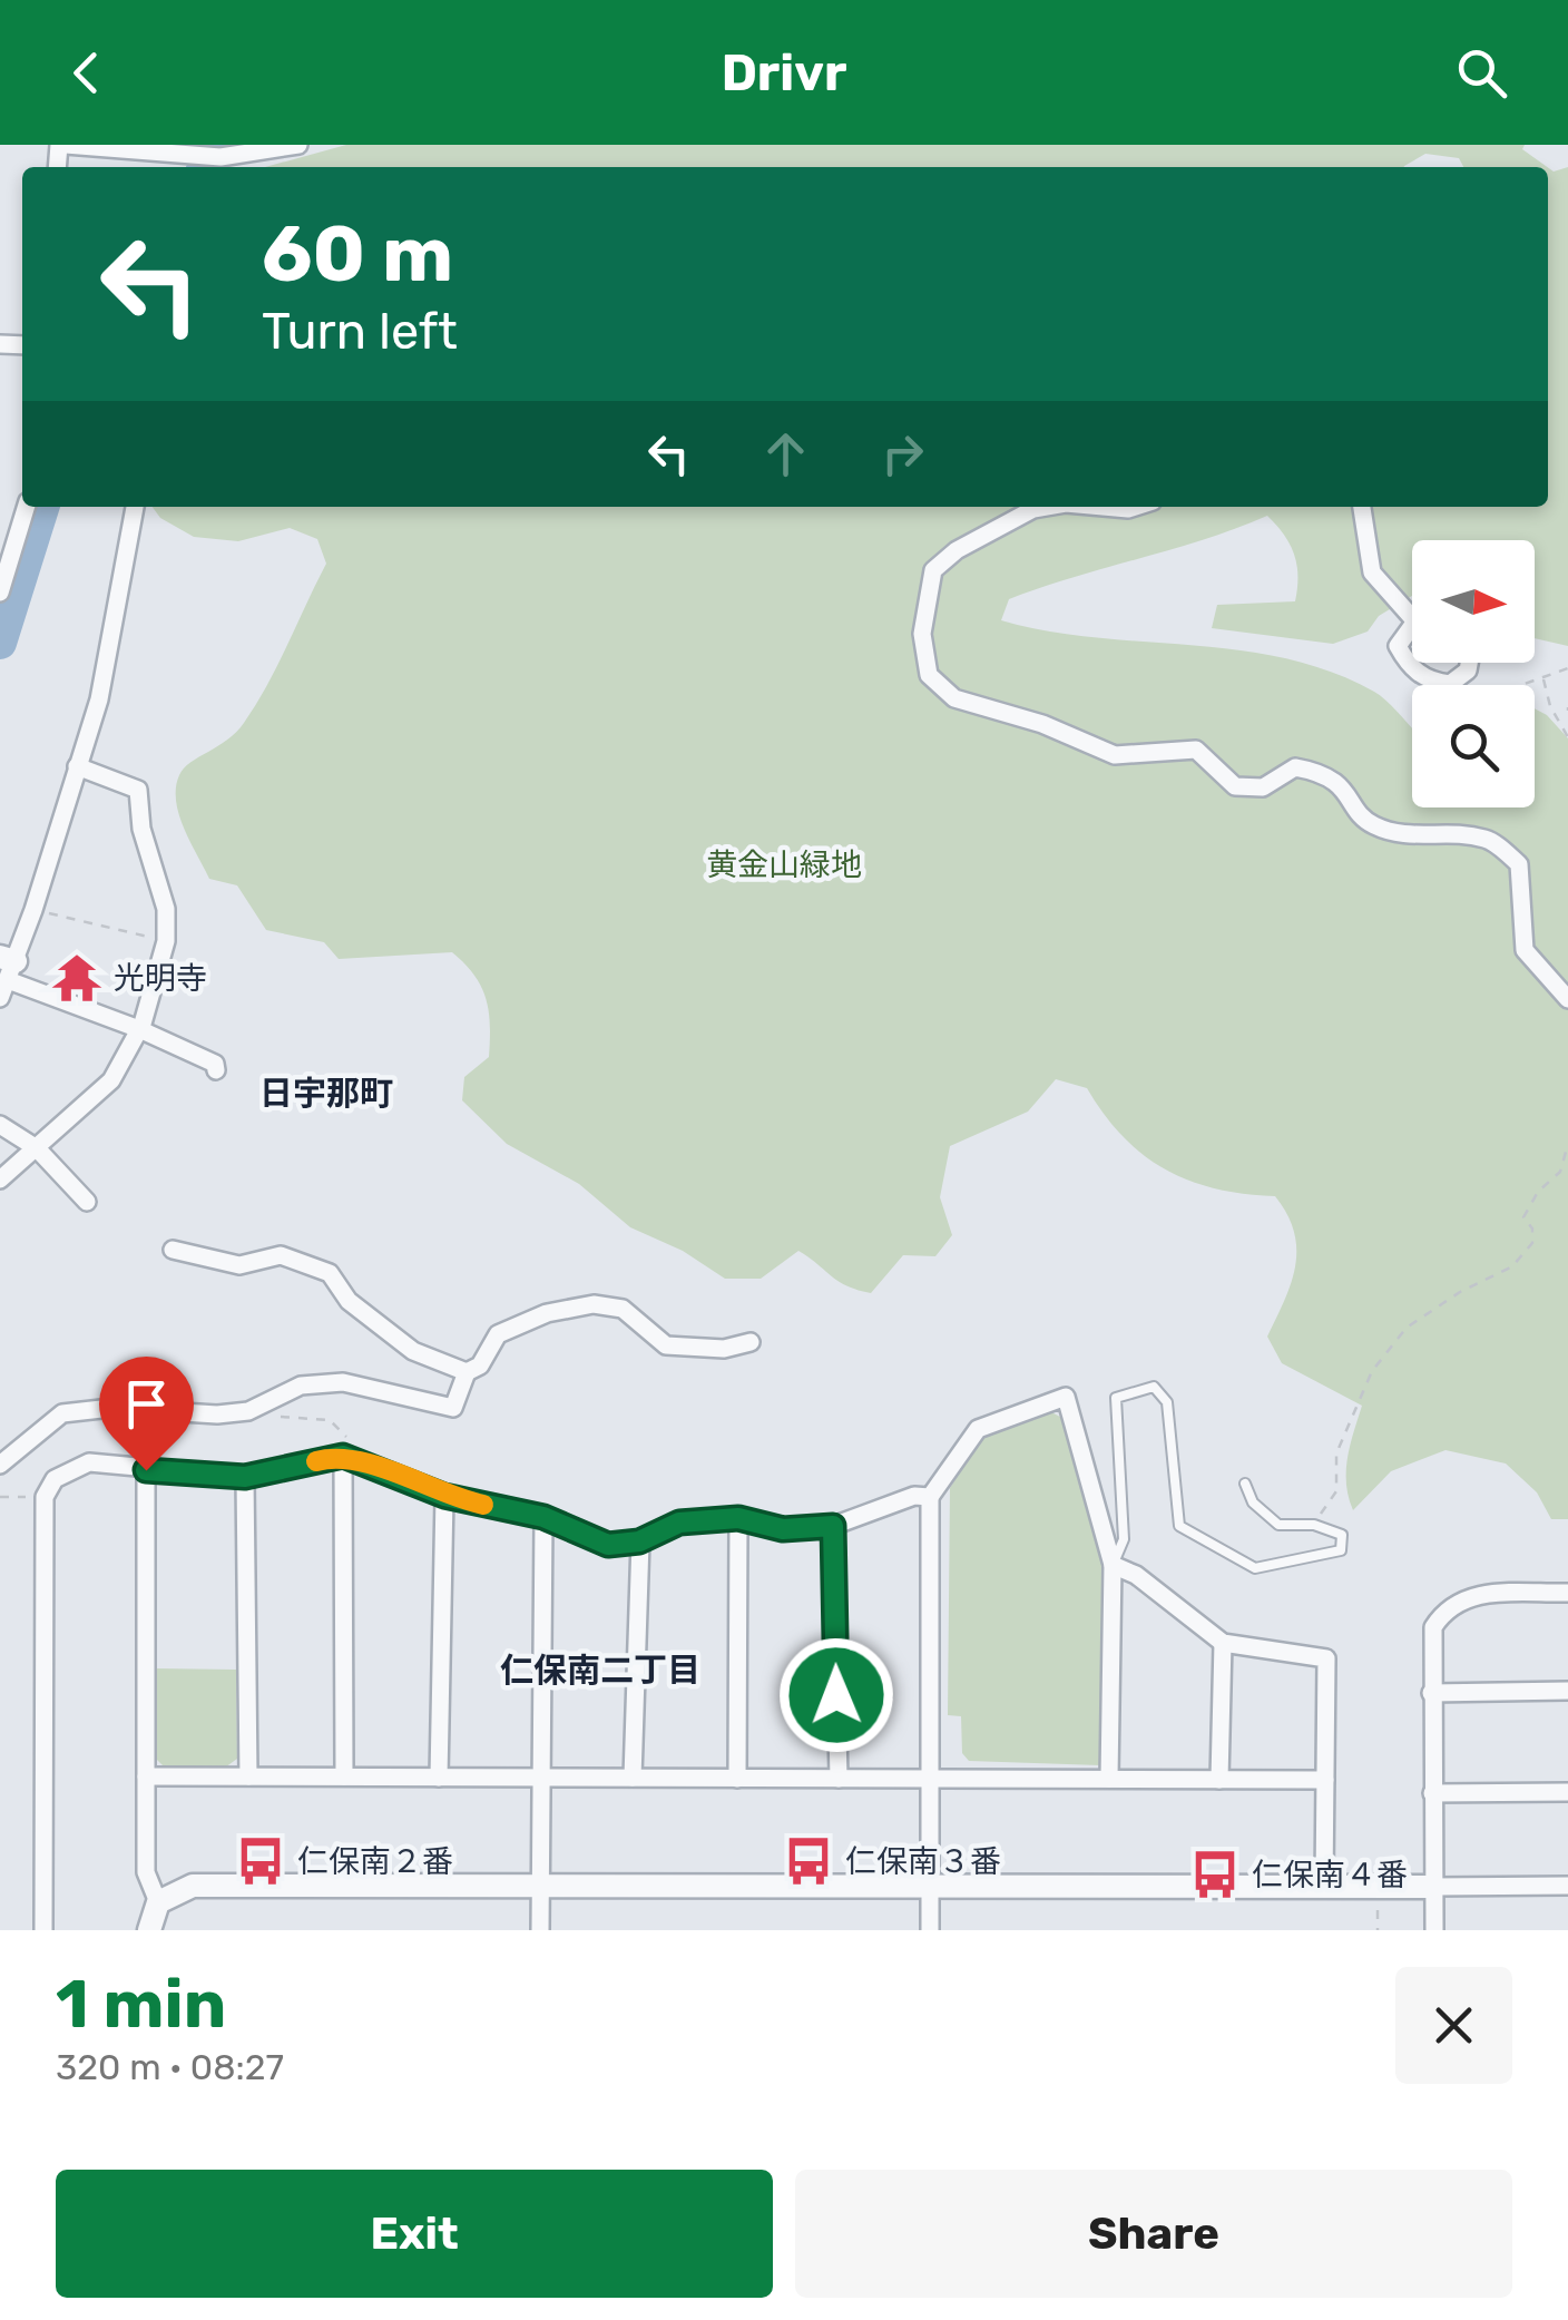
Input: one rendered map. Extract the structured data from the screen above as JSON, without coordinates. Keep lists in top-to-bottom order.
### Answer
{
  "districts": ["日宇那町", "仁保南二丁目"],
  "parks": ["黄金山緑地"],
  "places": {
    "temple": ["光明寺"],
    "bus stop": ["仁保南２番", "仁保南３番", "仁保南４番"]
  },
  "north": "right",
  "page": {
    "header": "Drivr",
    "turn": ["60 m", "Turn left"],
    "heading": ["1 min", "320 m · 08:27"],
    "buttons": ["Exit", "Share"]
  }
}
